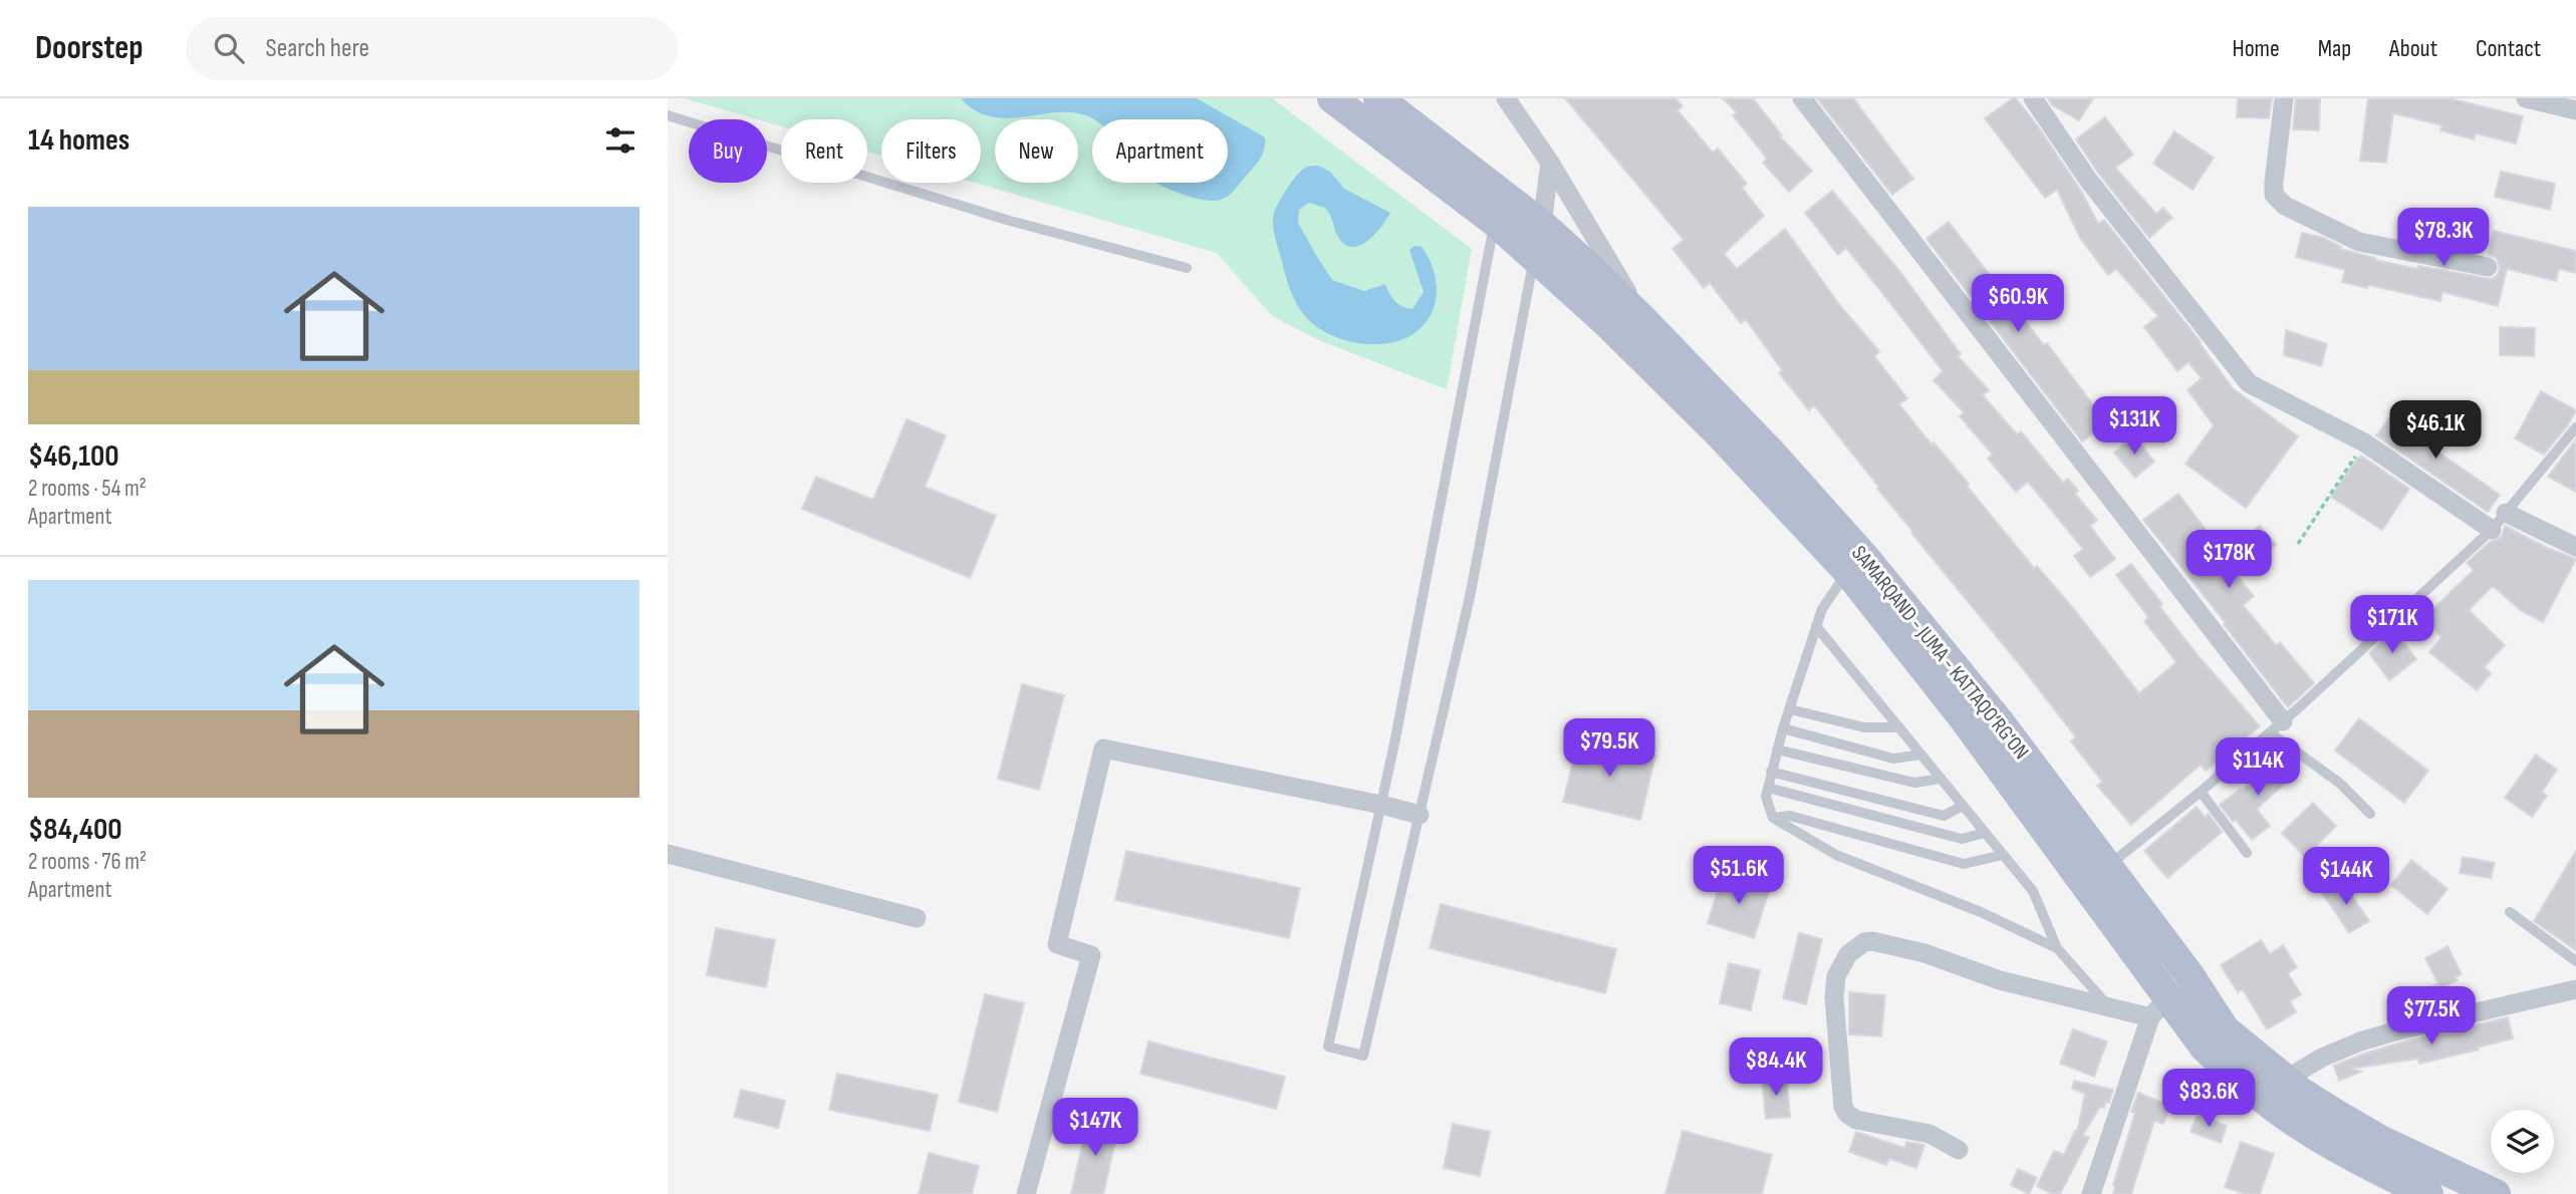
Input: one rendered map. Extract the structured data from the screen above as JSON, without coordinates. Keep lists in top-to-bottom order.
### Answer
{
  "streets": {
    "main road": ["SAMARQAND - JUMA - KATTAQO‘RG‘ON"]
  },
  "page": {
    "header": "Doorstep",
    "search": "Search here",
    "nav": [
      "Home",
      "Map",
      "About",
      "Contact"
    ],
    "heading": "14 homes",
    "chip": [
      "Buy",
      "Rent",
      "Filters",
      "New",
      "Apartment"
    ],
    "list": [
      {
        "name": "$46,100",
        "note": "2 rooms · 54 m² · Apartment"
      },
      {
        "name": "$84,400",
        "note": "2 rooms · 76 m² · Apartment"
      }
    ],
    "price": [
      "$78.3K",
      "$60.9K",
      "$131K",
      "$46.1K",
      "$178K",
      "$171K",
      "$79.5K",
      "$114K",
      "$51.6K",
      "$144K",
      "$77.5K",
      "$84.4K",
      "$83.6K",
      "$147K"
    ]
  }
}
